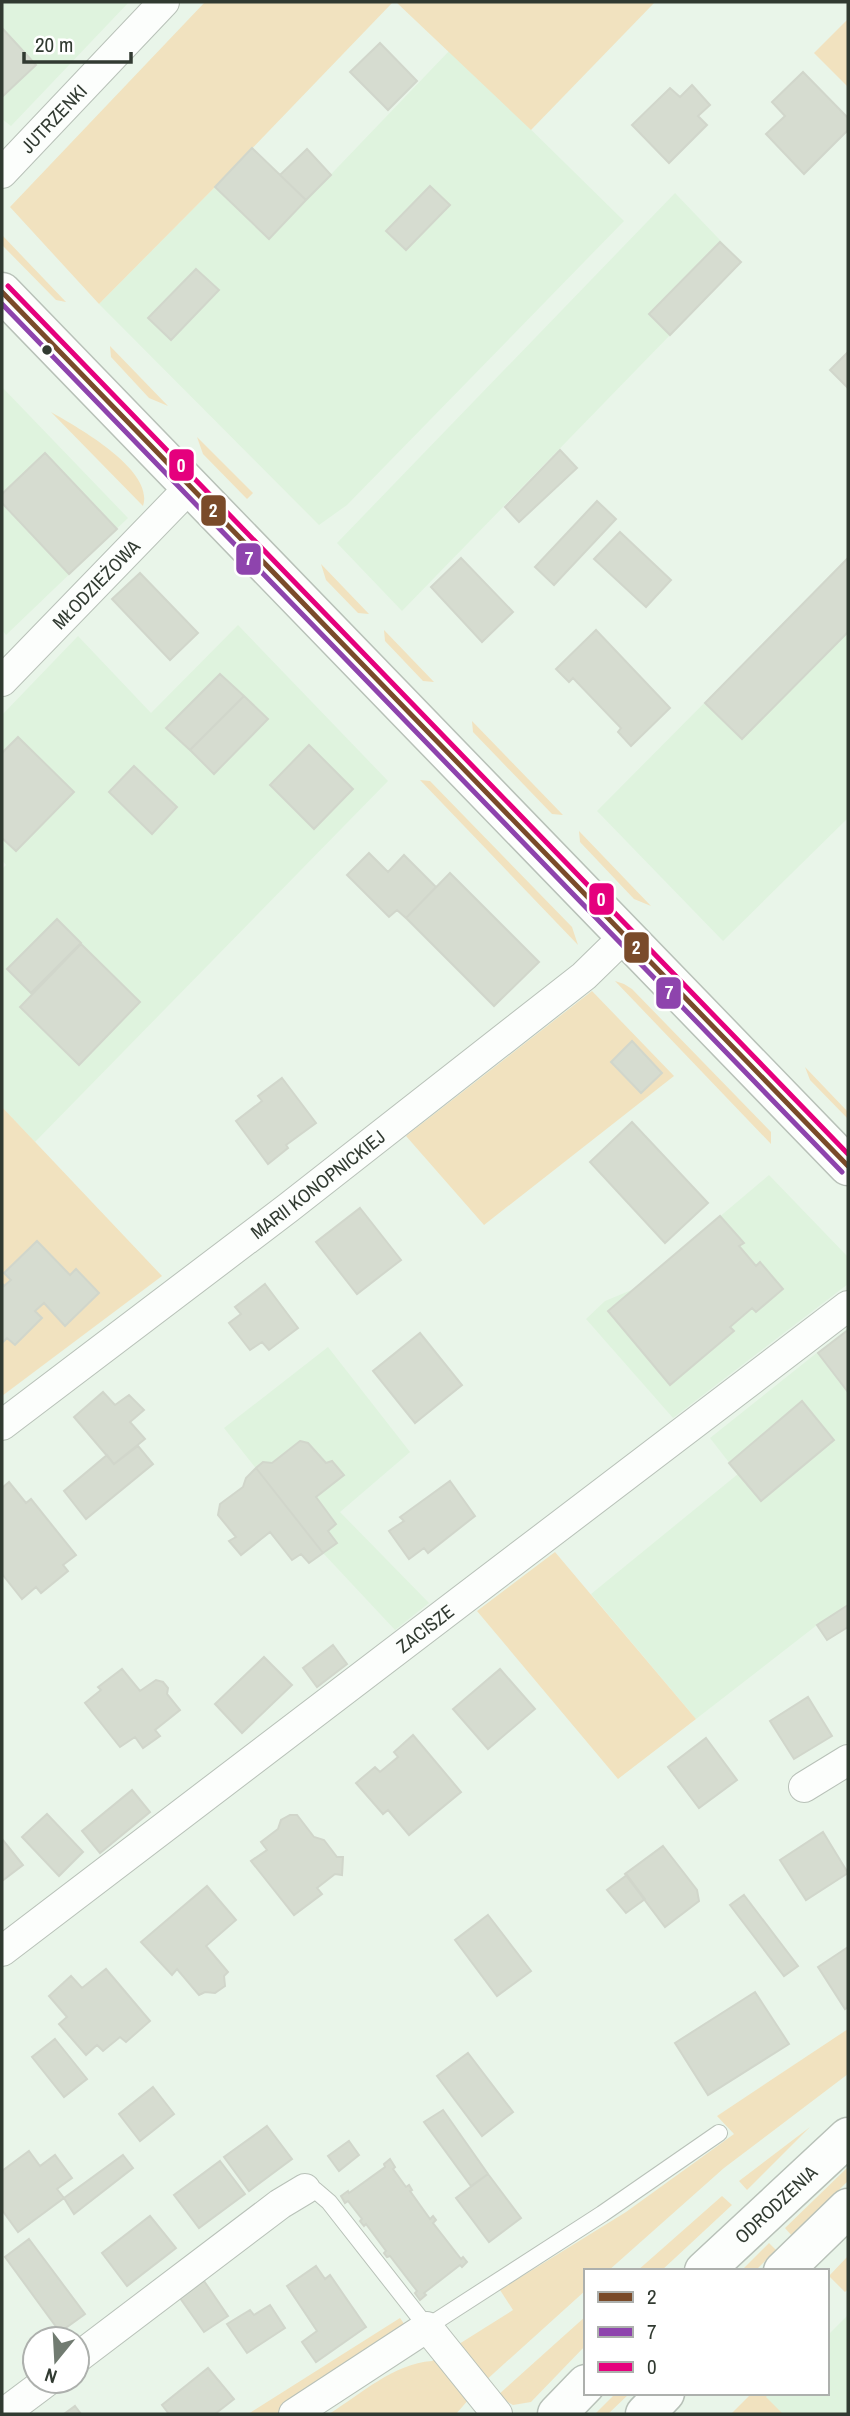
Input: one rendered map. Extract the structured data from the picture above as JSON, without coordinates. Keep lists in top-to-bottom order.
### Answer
{
  "streets": {
    "main road": ["ODRODZENIA"],
    "street": [
      "JUTRZENKI",
      "MŁODZIEŻOWA",
      "MARII KONOPNICKIEJ",
      "ZACISZE"
    ]
  },
  "lines": ["transit line 0", "transit line 2", "transit line 7"],
  "legend": ["2", "7", "0"],
  "scale_bar": "20 m",
  "north": "bottom"
}
